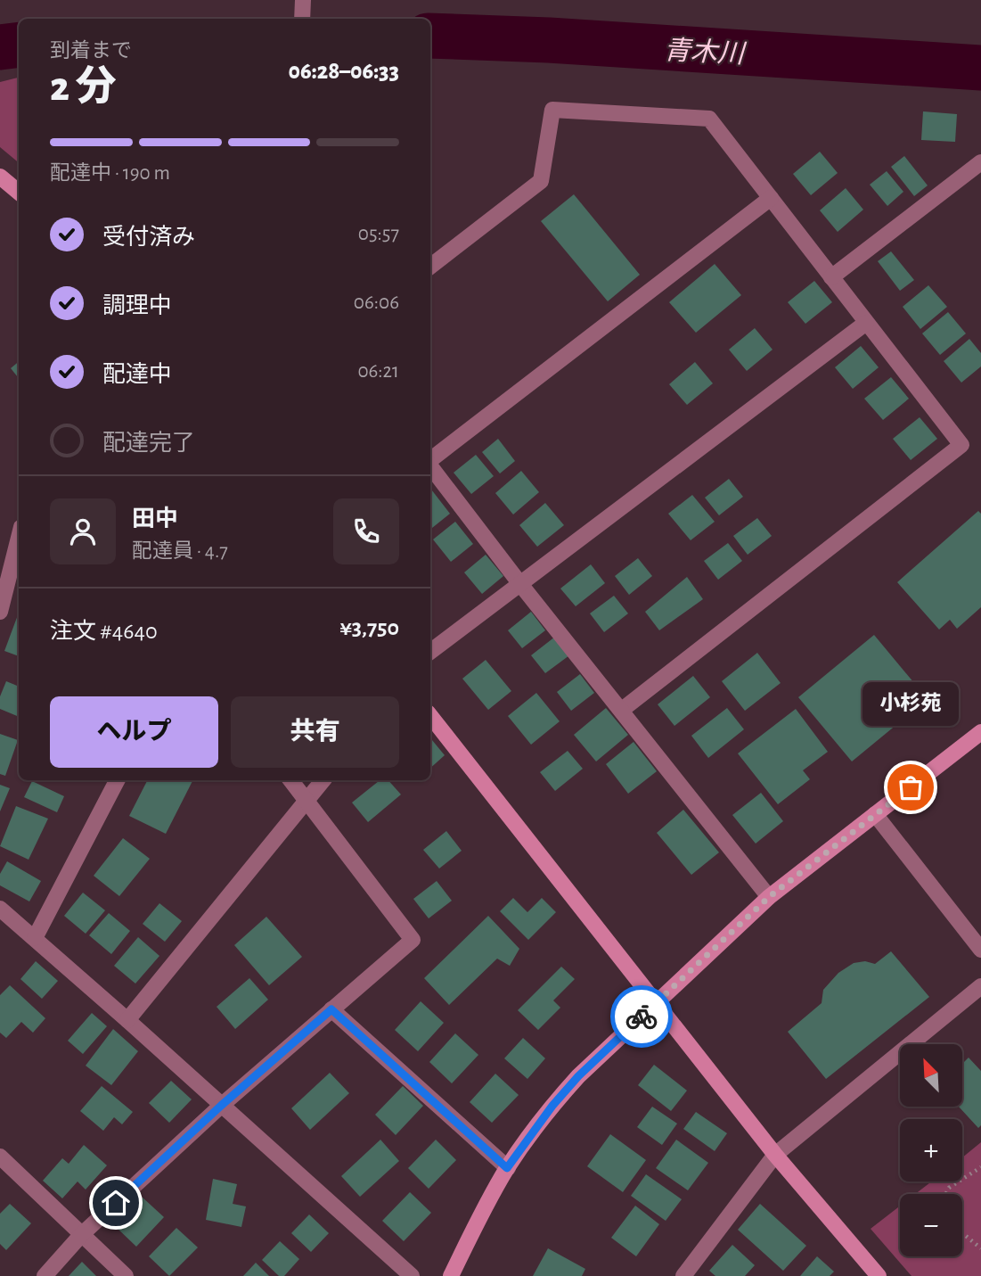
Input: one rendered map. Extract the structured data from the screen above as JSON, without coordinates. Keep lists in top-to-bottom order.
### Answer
{
  "water": ["青木川"],
  "places": ["小杉苑"],
  "north": "top left",
  "page": {
    "heading": ["2 分", "到着まで", "06:28–06:33"],
    "panel": [
      "田中",
      "配達員 · 4.7",
      "注文 #4640",
      "¥3,750"
    ],
    "bar": "配達中 · 190 m",
    "list": [
      ["受付済み", "05:57"],
      ["調理中", "06:06"],
      ["配達中", "06:21"],
      "配達完了"
    ],
    "bubble": "小杉苑",
    "buttons": ["ヘルプ", "共有"],
    "map_buttons": ["+", "−"]
  }
}
